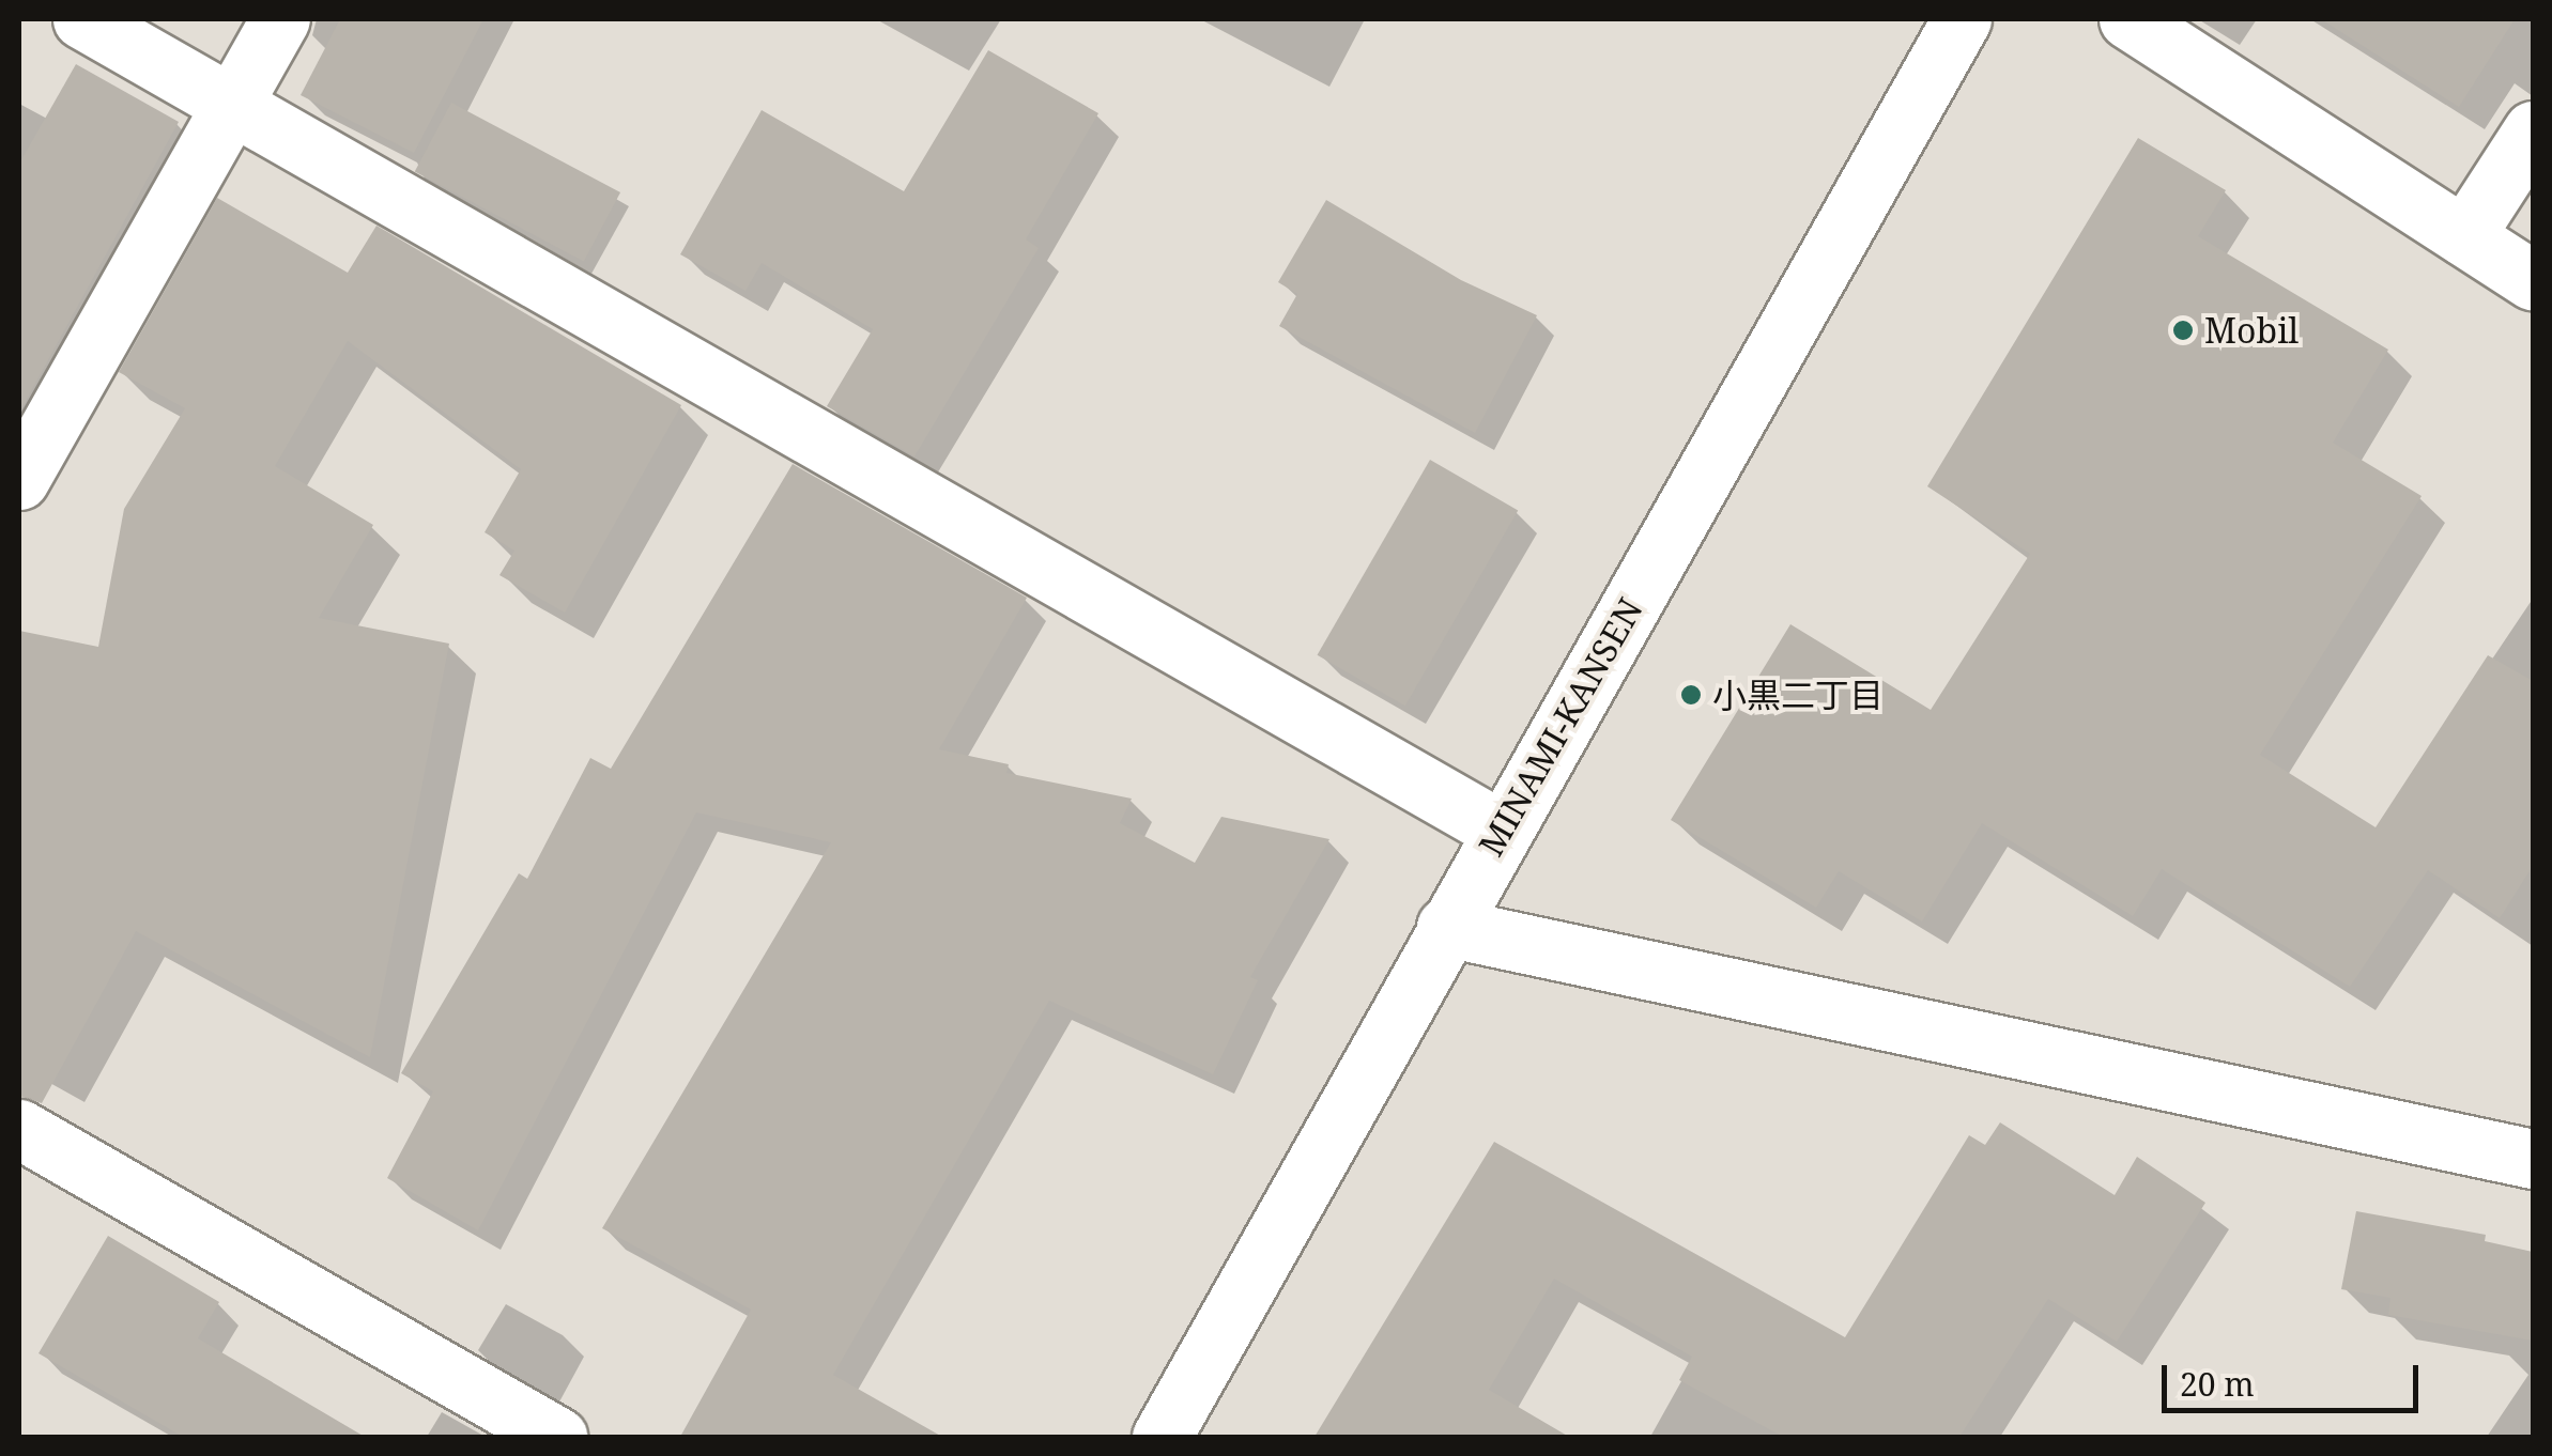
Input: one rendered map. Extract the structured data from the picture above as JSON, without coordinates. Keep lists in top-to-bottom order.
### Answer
{
  "streets": {
    "street": ["MINAMI-KANSEN"]
  },
  "places": ["Mobil", "小黒二丁目"],
  "scale_bar": "20 m"
}
